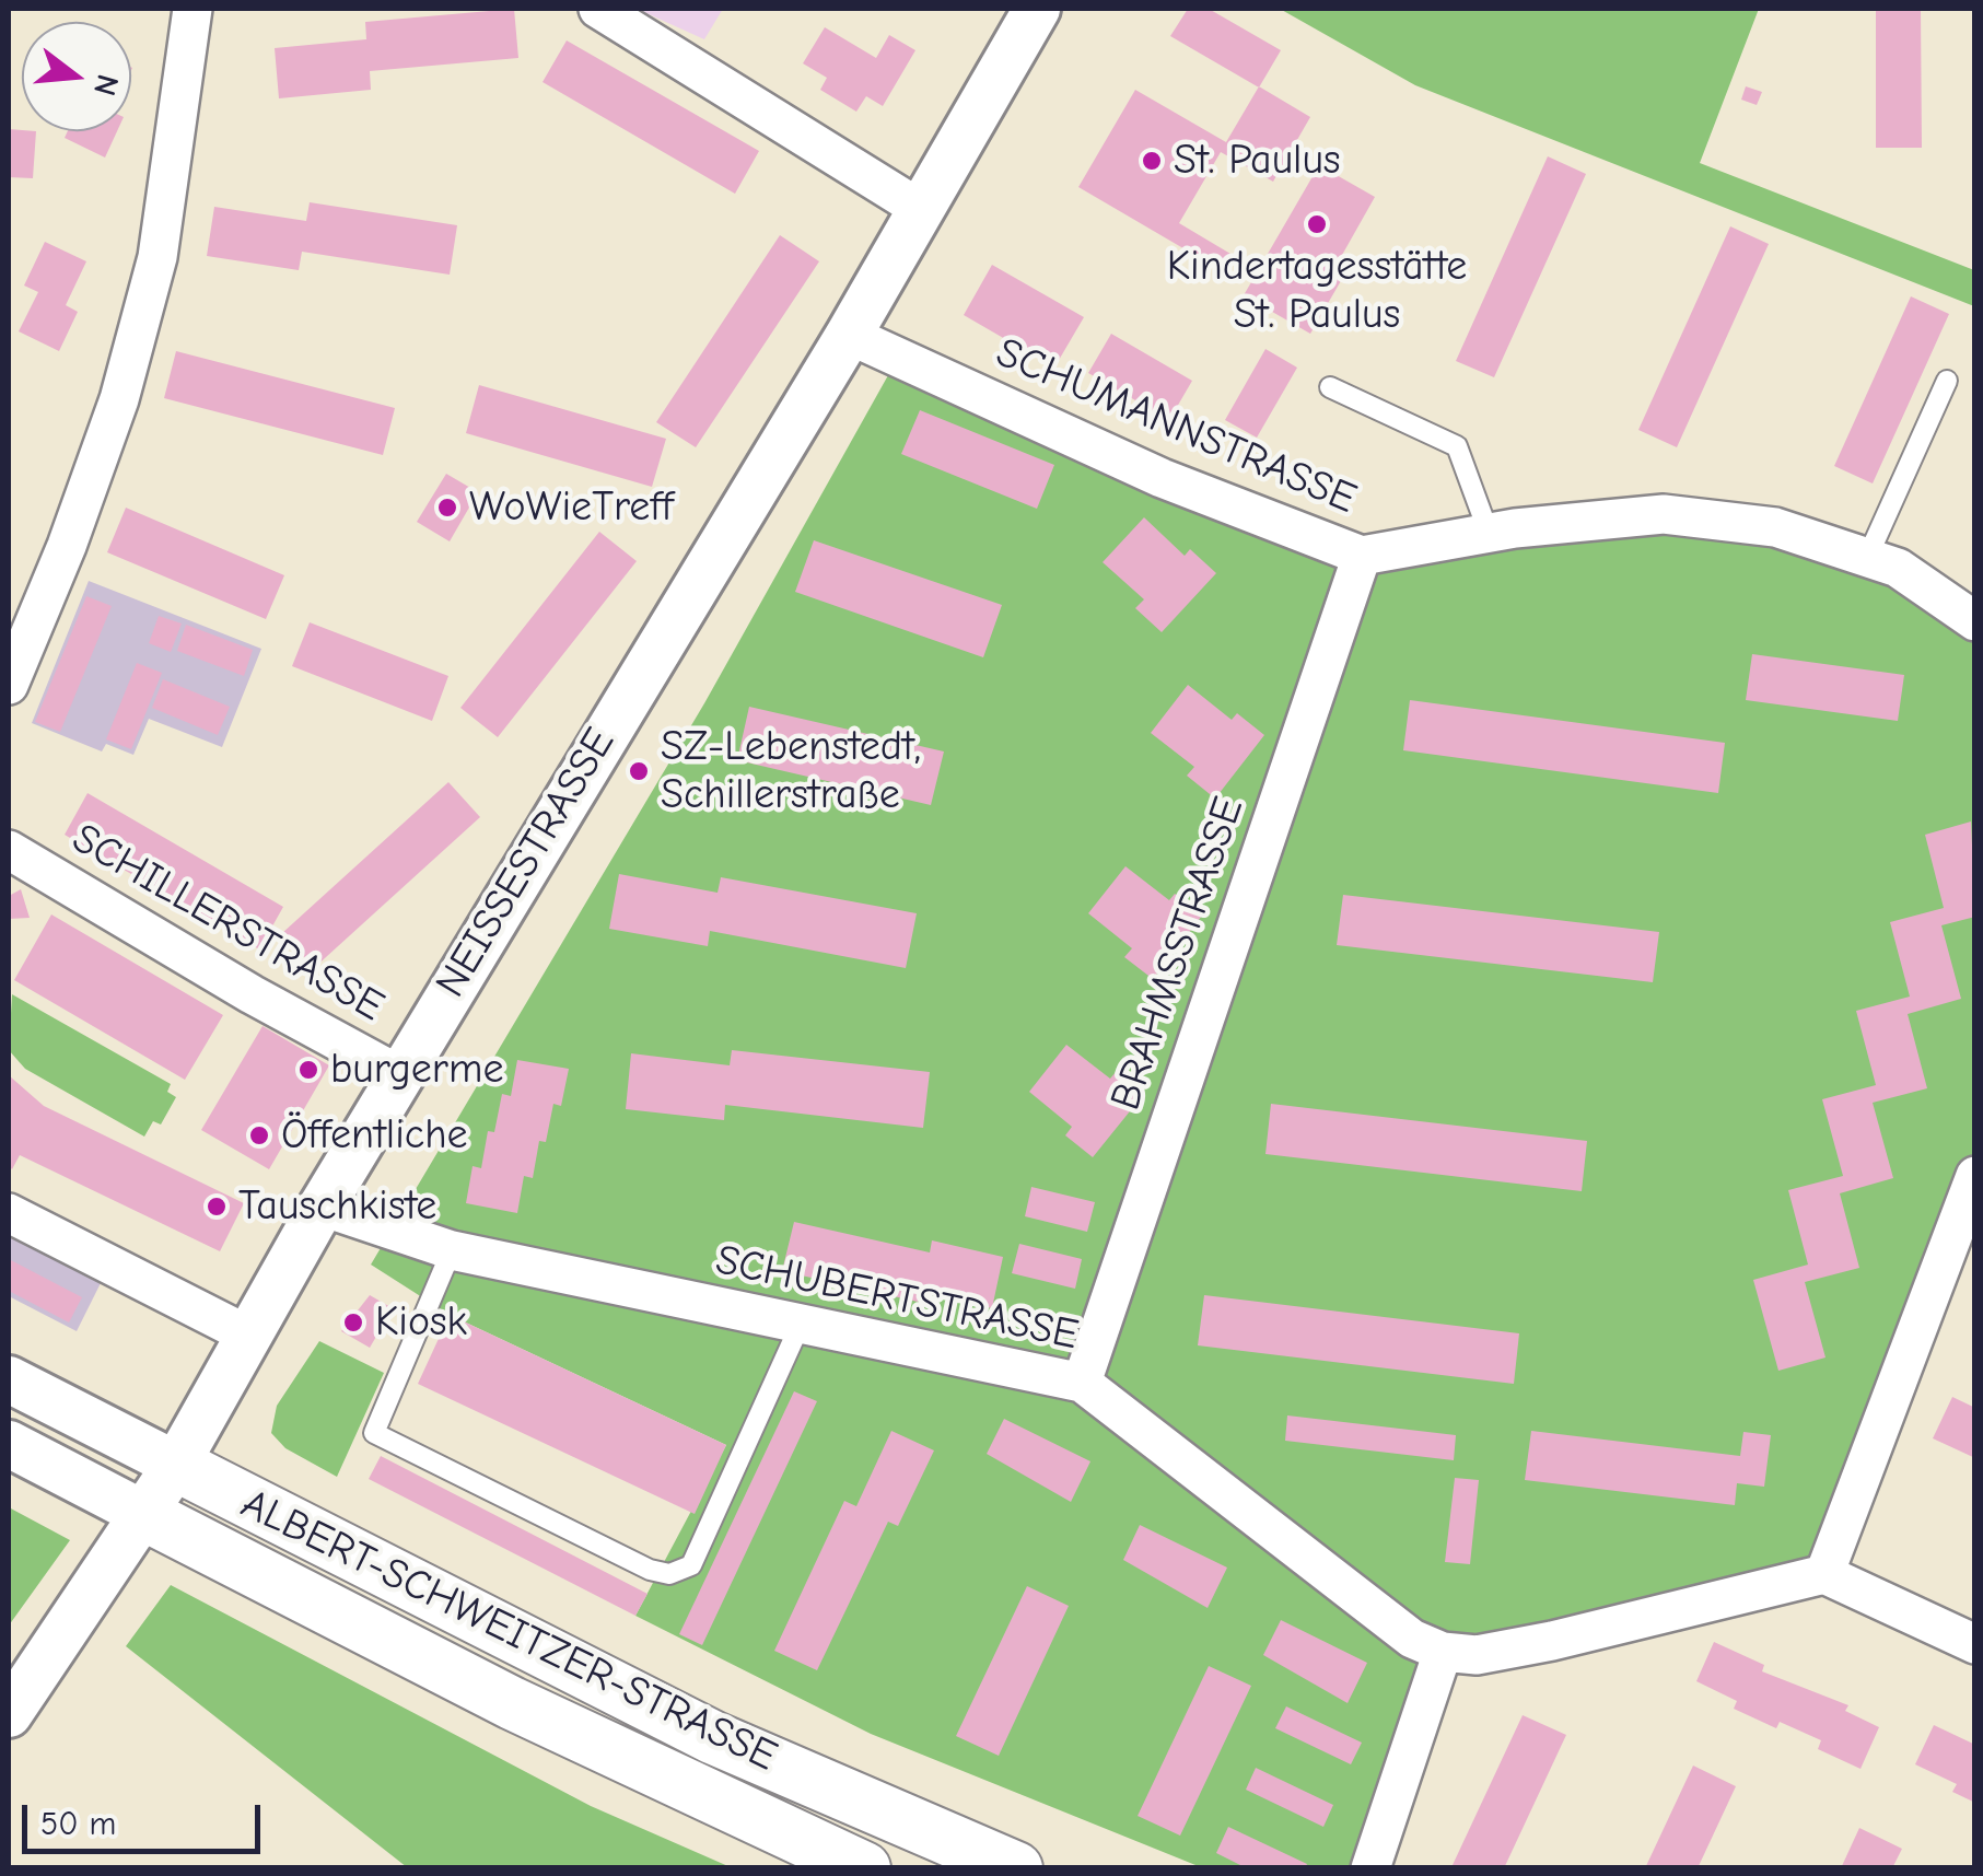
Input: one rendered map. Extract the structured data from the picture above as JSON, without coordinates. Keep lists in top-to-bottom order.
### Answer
{
  "streets": {
    "main road": ["ALBERT-SCHWEITZER-STRASSE"],
    "street": [
      "SCHUMANNSTRASSE",
      "NEISSESTRASSE",
      "SCHILLERSTRASSE",
      "BRAHMSSTRASSE",
      "SCHUBERTSTRASSE"
    ]
  },
  "crossings": [
    ["SCHUMANNSTRASSE", "NEISSESTRASSE"],
    ["SCHUMANNSTRASSE", "BRAHMSSTRASSE"],
    ["NEISSESTRASSE", "SCHILLERSTRASSE"],
    ["NEISSESTRASSE", "SCHUBERTSTRASSE"],
    ["NEISSESTRASSE", "ALBERT-SCHWEITZER-STRASSE"],
    ["BRAHMSSTRASSE", "SCHUBERTSTRASSE"]
  ],
  "places": [
    "St. Paulus",
    "Kindertagesstätte St. Paulus",
    "WoWieTreff",
    "SZ-Lebenstedt, Schillerstraße",
    "burgerme",
    "Öffentliche",
    "Tauschkiste",
    "Kiosk"
  ],
  "scale_bar": "50 m",
  "north": "right"
}
